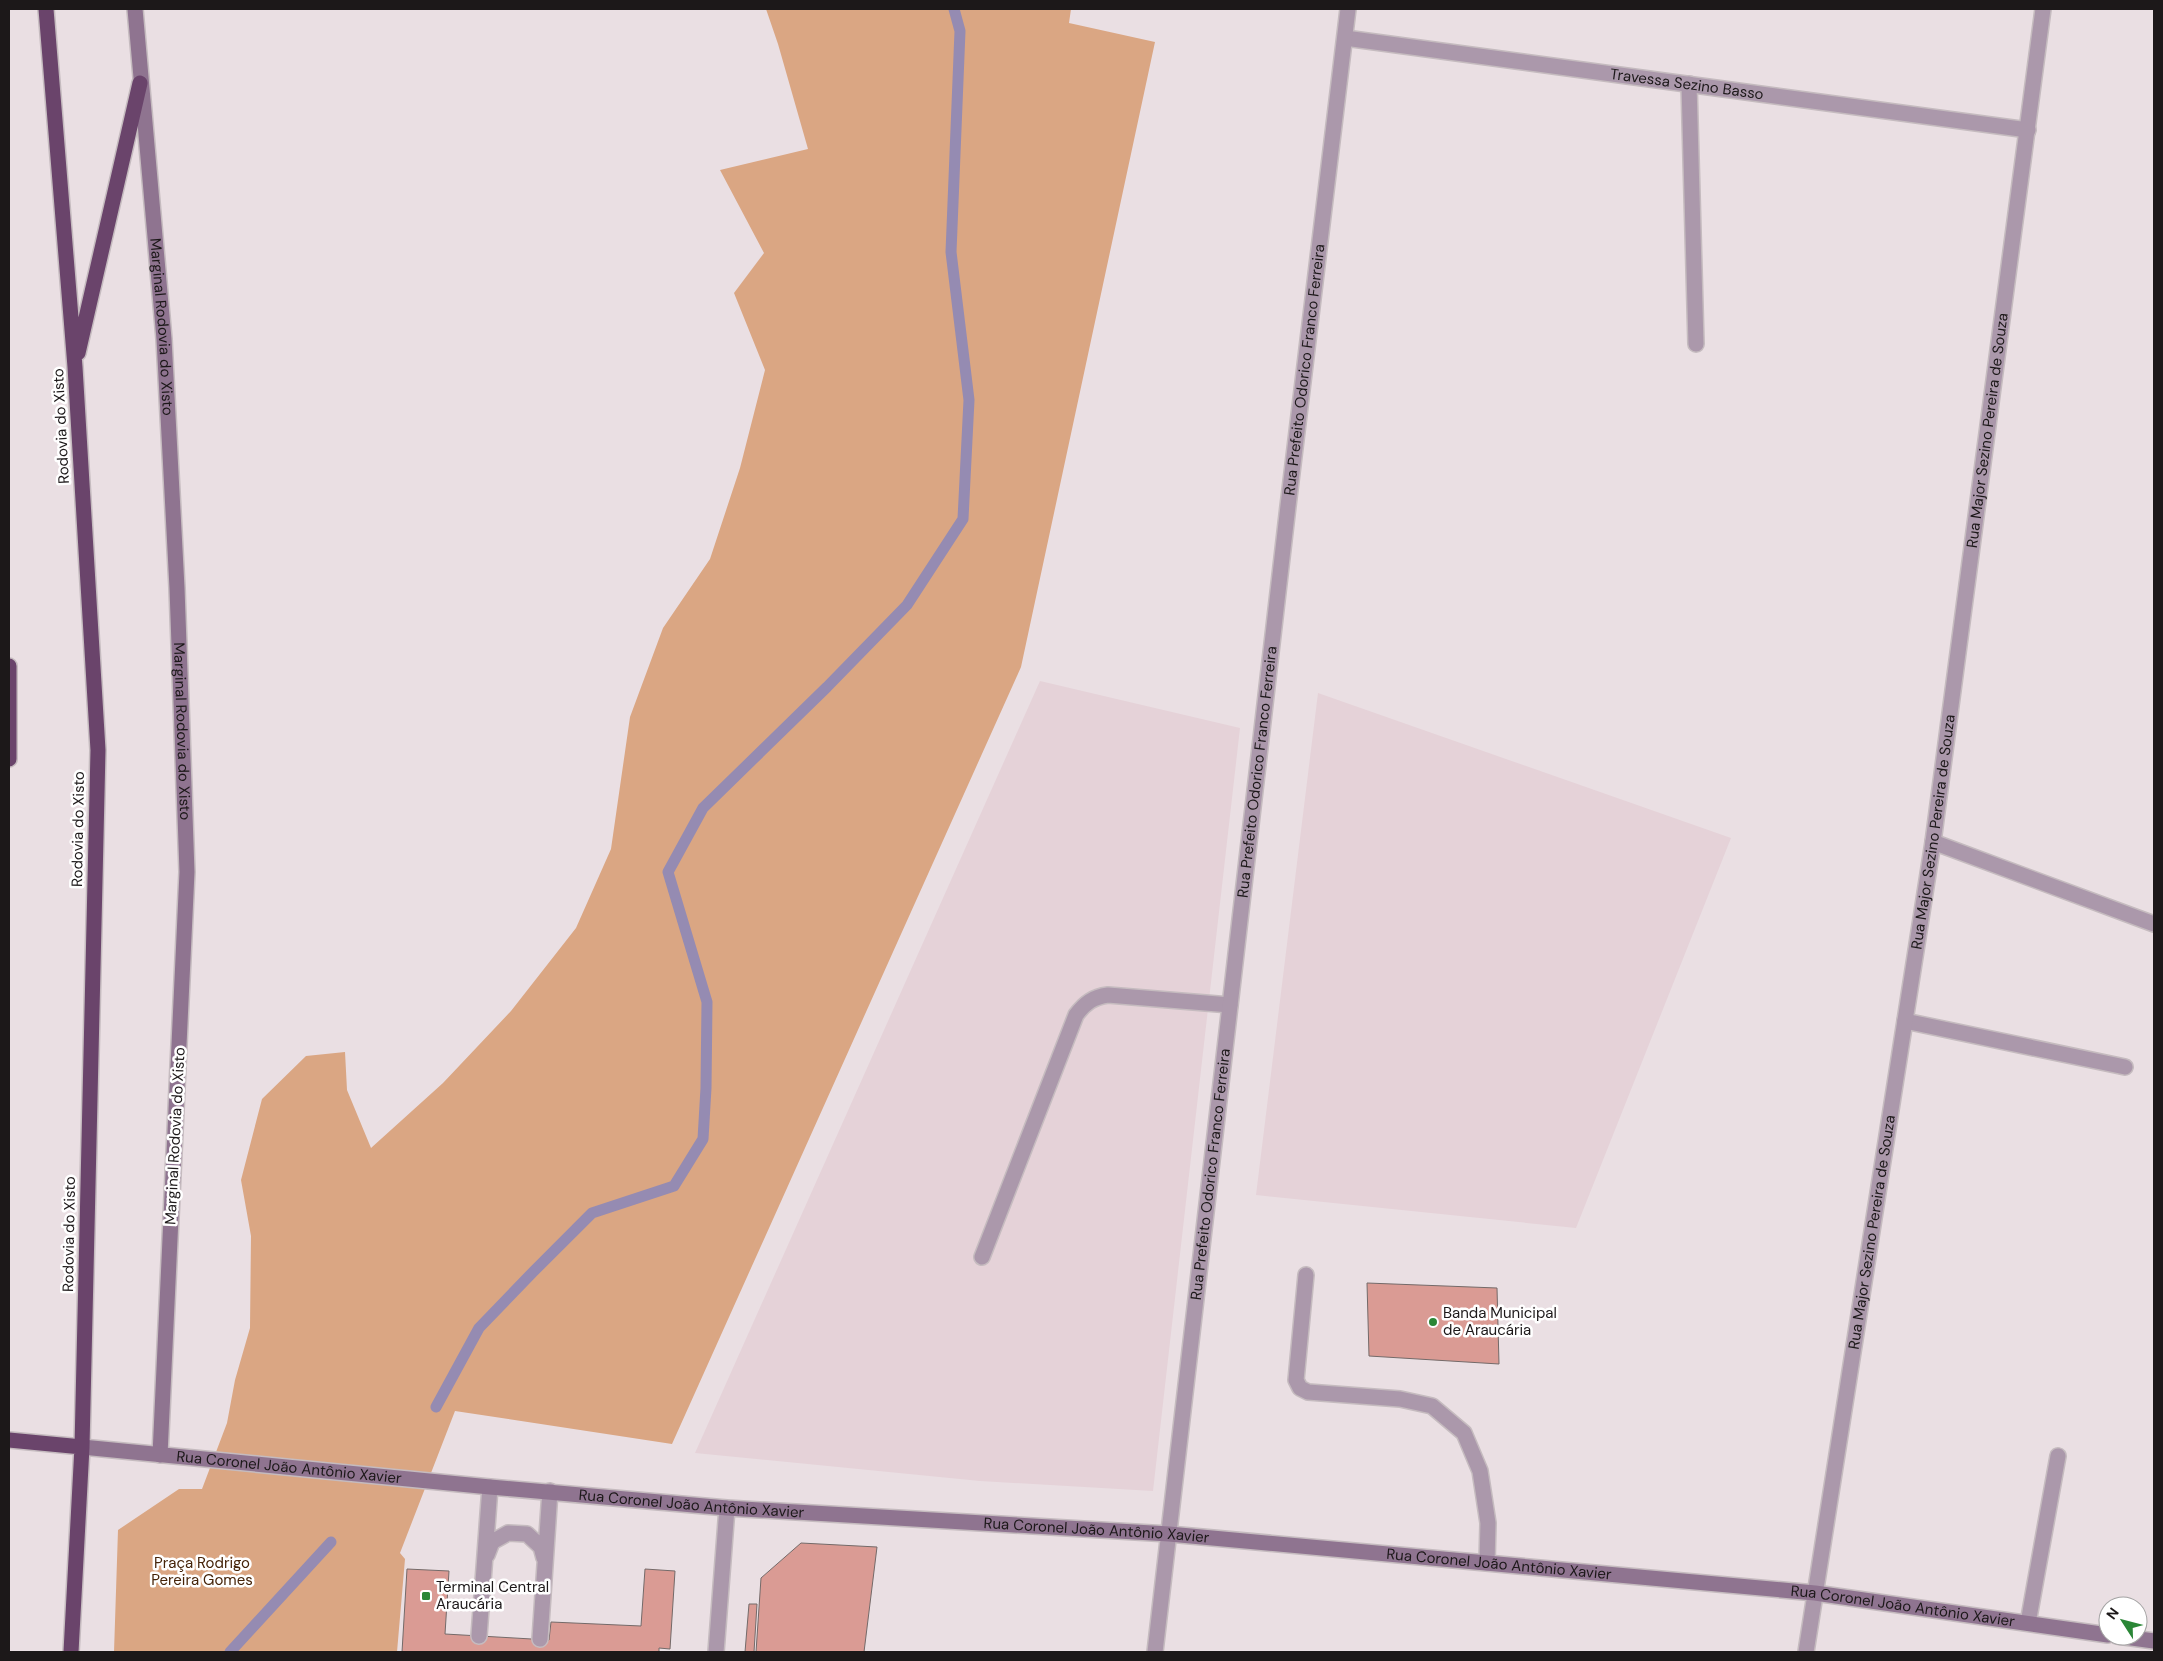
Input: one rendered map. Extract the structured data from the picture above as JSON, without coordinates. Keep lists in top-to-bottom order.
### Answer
{
  "streets": {
    "highway": ["Rodovia do Xisto"],
    "main road": ["Marginal Rodovia do Xisto", "Rua Coronel João Antônio Xavier"],
    "street": ["Travessa Sezino Basso", "Rua Prefeito Odorico Franco Ferreira", "Rua Major Sezino Pereira de Souza"]
  },
  "crossings": [
    ["Travessa Sezino Basso", "Rua Prefeito Odorico Franco Ferreira"],
    ["Travessa Sezino Basso", "Rua Major Sezino Pereira de Souza"],
    ["Marginal Rodovia do Xisto", "Rua Coronel João Antônio Xavier"],
    ["Rua Prefeito Odorico Franco Ferreira", "Rua Coronel João Antônio Xavier"],
    ["Rodovia do Xisto", "Rua Coronel João Antônio Xavier"],
    ["Rua Major Sezino Pereira de Souza", "Rua Coronel João Antônio Xavier"]
  ],
  "parks": ["Praça Rodrigo Pereira Gomes"],
  "places": {
    "other": ["Banda Municipal de Araucária"],
    "transit": ["Terminal Central Araucária"]
  },
  "north": "top left"
}
